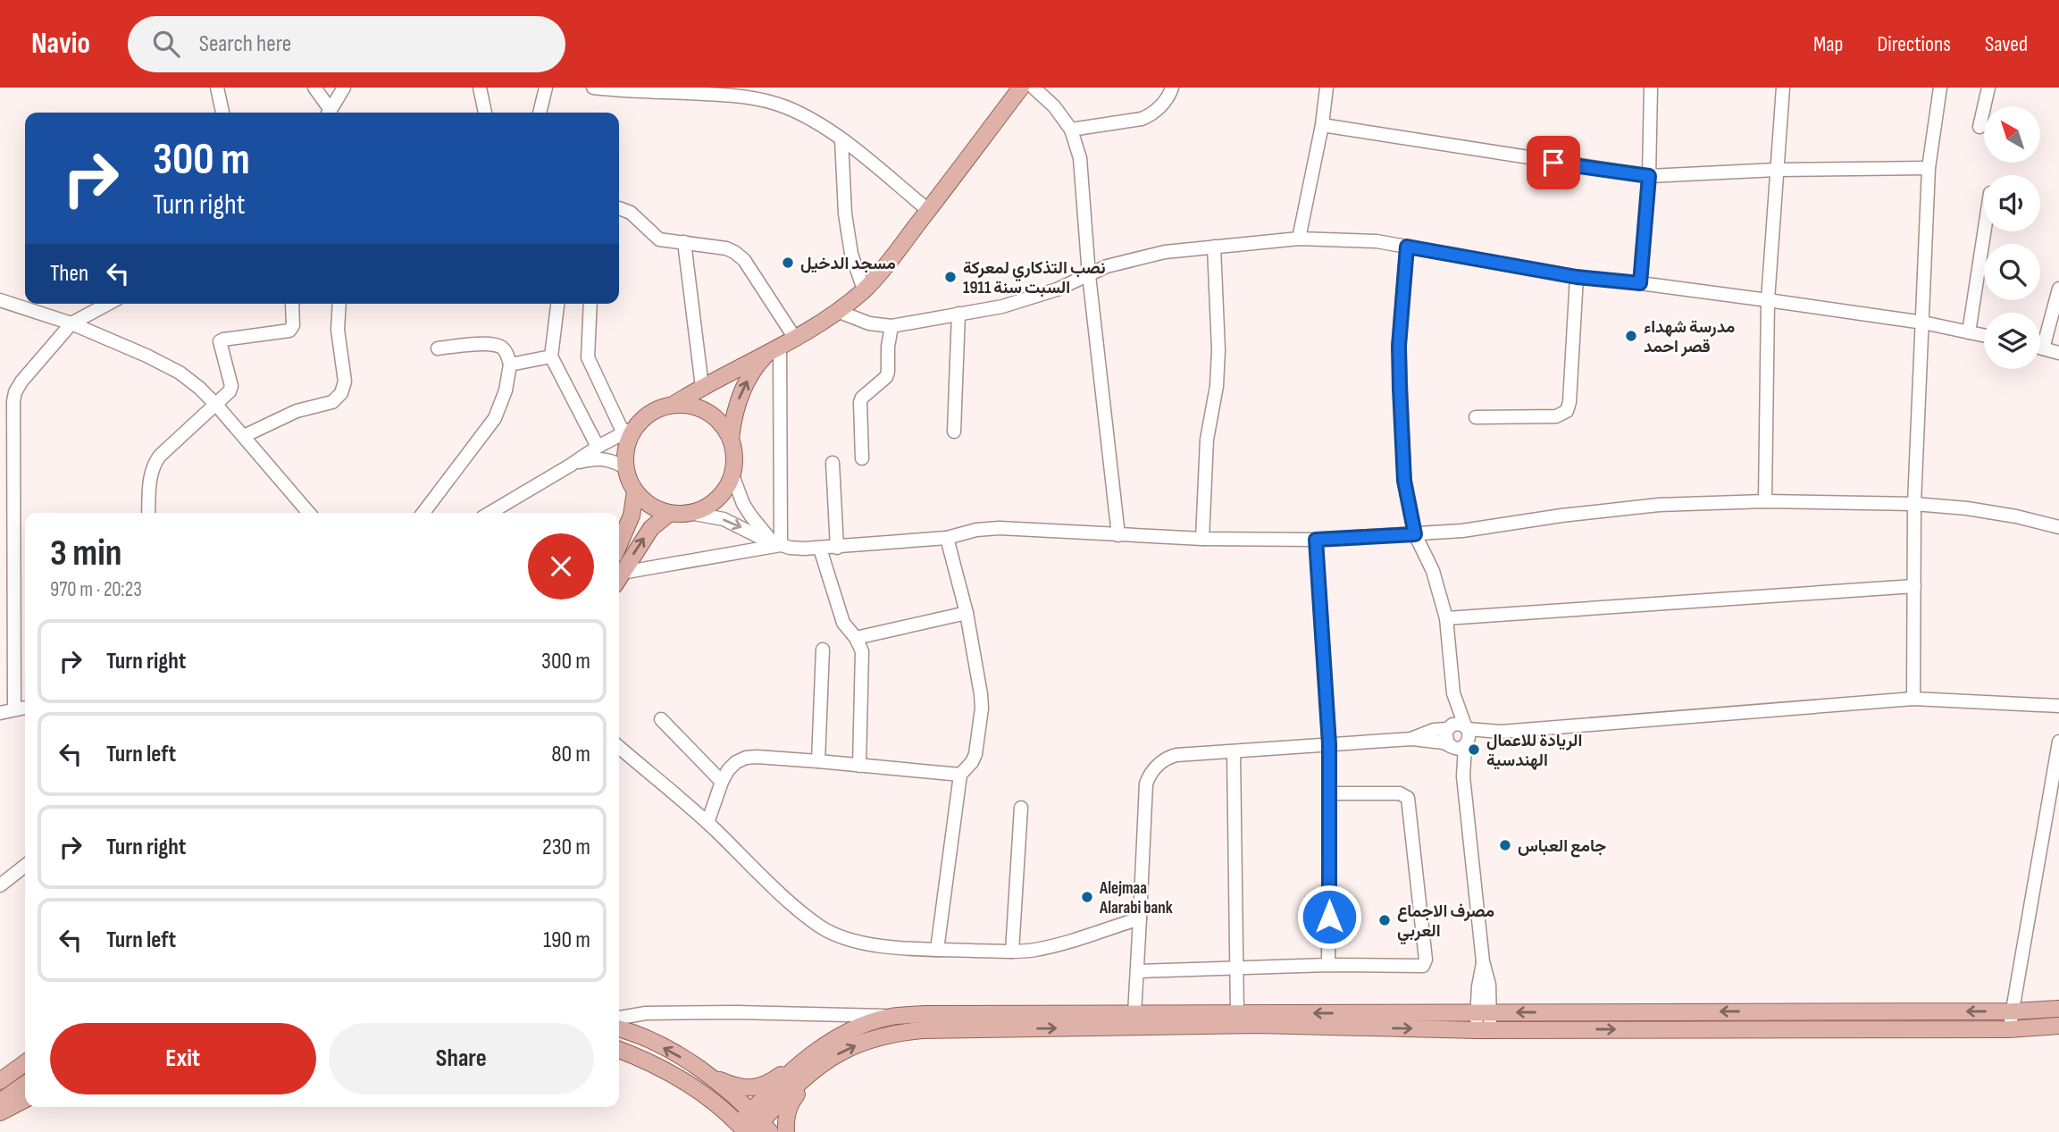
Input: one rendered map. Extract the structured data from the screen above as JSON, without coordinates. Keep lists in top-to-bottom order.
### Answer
{
  "places": [
    "مسجد الدخيل",
    "نصب التذكاري لمعركة السبت سنة 1911",
    "مدرسة شهداء قصر احمد",
    "الريادة للاعمال الهندسية",
    "جامع العباس",
    "Alejmaa Alarabi bank",
    "مصرف الاجماع العربي"
  ],
  "north": "top left",
  "page": {
    "header": "Navio",
    "search": "Search here",
    "nav": ["Map", "Directions", "Saved"],
    "turn": ["300 m", "Turn right"],
    "then": "Then",
    "heading": ["3 min", "970 m · 20:23"],
    "list": [
      {
        "name": "Turn right",
        "value": "300 m"
      },
      {
        "name": "Turn left",
        "value": "80 m"
      },
      {
        "name": "Turn right",
        "value": "230 m"
      },
      {
        "name": "Turn left",
        "value": "190 m"
      }
    ],
    "buttons": ["Exit", "Share"]
  }
}
